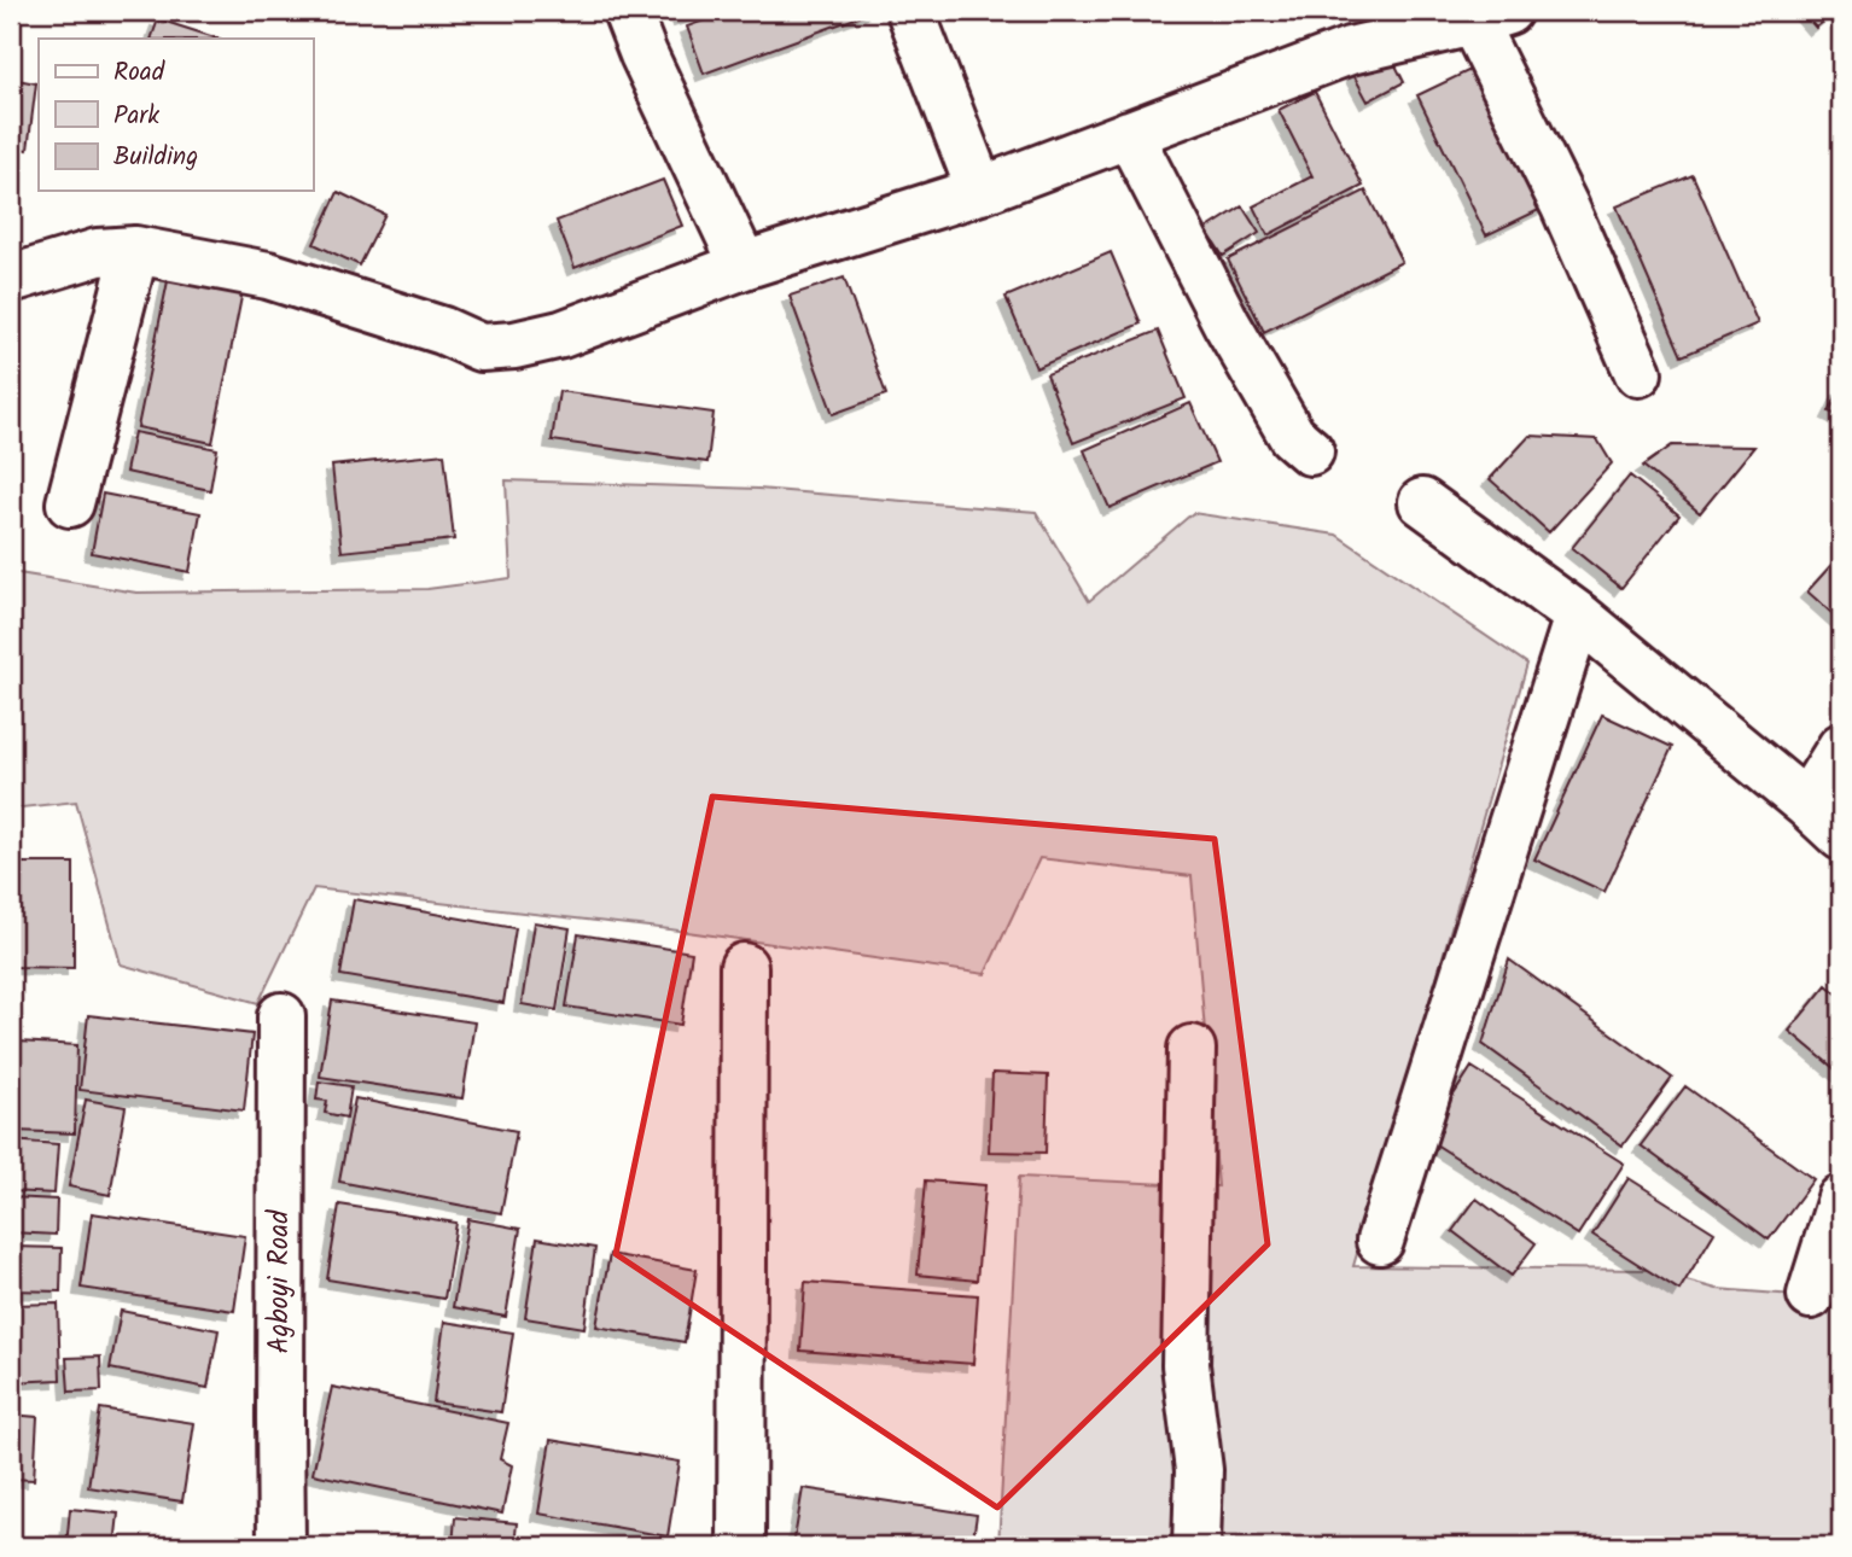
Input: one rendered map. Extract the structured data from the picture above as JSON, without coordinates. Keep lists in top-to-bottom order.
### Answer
{
  "streets": {
    "street": ["Agboyi Road"]
  },
  "legend": ["Road", "Park", "Building"]
}
